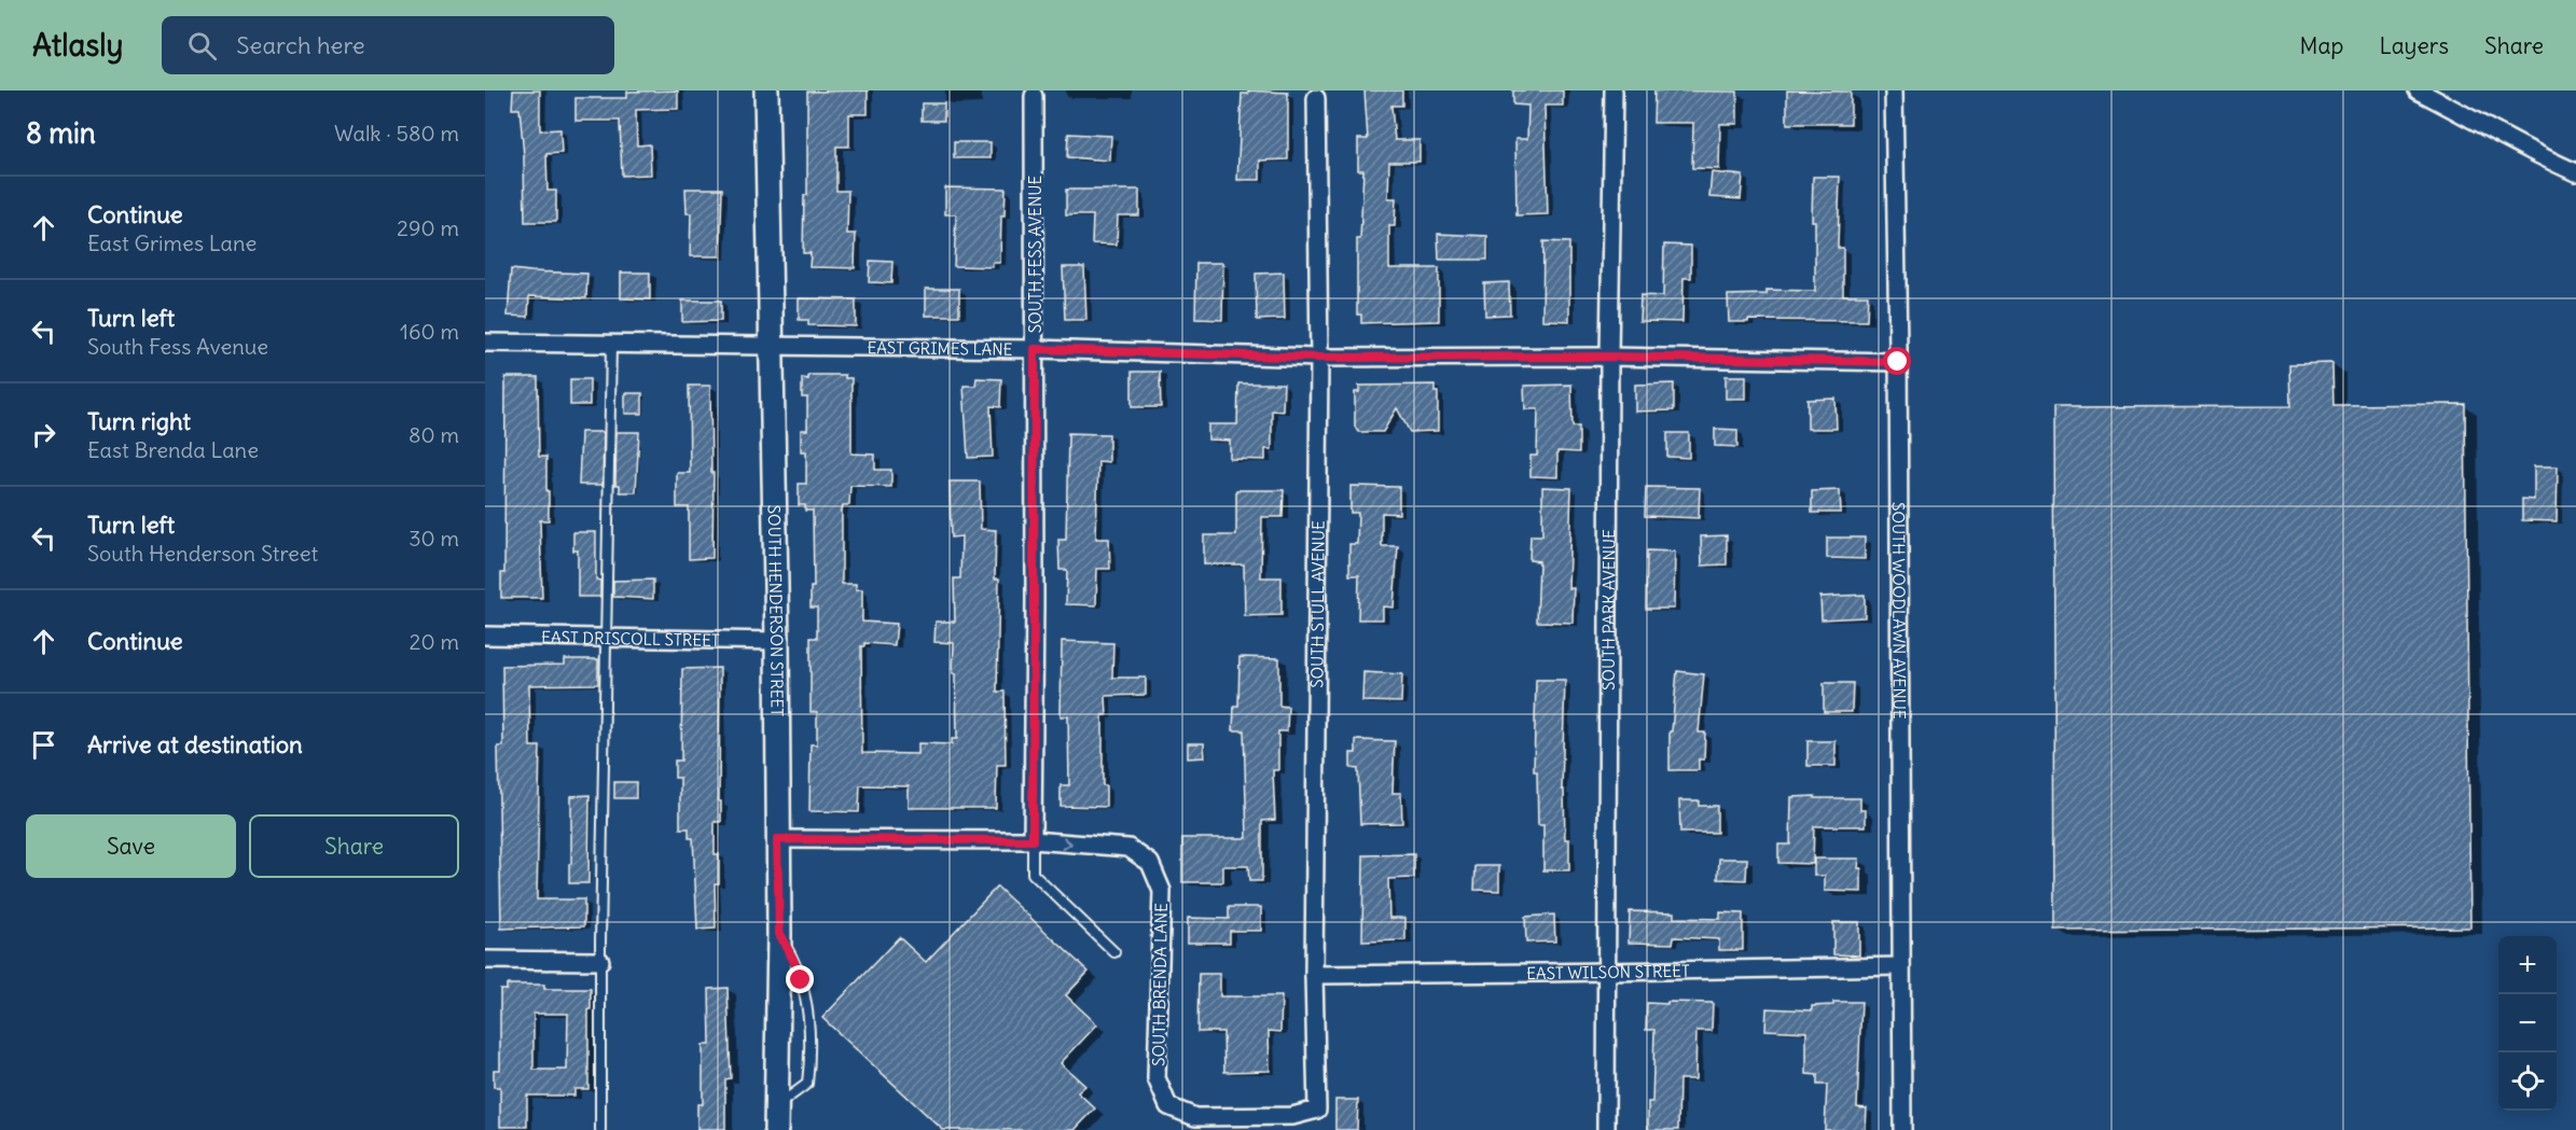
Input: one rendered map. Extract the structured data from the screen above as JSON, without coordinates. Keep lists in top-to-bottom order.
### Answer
{
  "streets": {
    "street": [
      "SOUTH FESS AVENUE",
      "EAST GRIMES LANE",
      "SOUTH STULL AVENUE",
      "SOUTH HENDERSON STREET",
      "SOUTH PARK AVENUE",
      "SOUTH WOODLAWN AVENUE",
      "EAST DRISCOLL STREET",
      "EAST WILSON STREET",
      "SOUTH BRENDA LANE"
    ]
  },
  "crossings": [
    ["SOUTH FESS AVENUE", "EAST GRIMES LANE"],
    ["SOUTH FESS AVENUE", "SOUTH BRENDA LANE"],
    ["EAST GRIMES LANE", "SOUTH STULL AVENUE"],
    ["EAST GRIMES LANE", "SOUTH HENDERSON STREET"],
    ["EAST GRIMES LANE", "SOUTH PARK AVENUE"],
    ["EAST GRIMES LANE", "SOUTH WOODLAWN AVENUE"],
    ["SOUTH STULL AVENUE", "EAST WILSON STREET"],
    ["SOUTH STULL AVENUE", "SOUTH BRENDA LANE"],
    ["SOUTH HENDERSON STREET", "EAST DRISCOLL STREET"],
    ["SOUTH PARK AVENUE", "EAST WILSON STREET"],
    ["SOUTH WOODLAWN AVENUE", "EAST WILSON STREET"]
  ],
  "page": {
    "header": "Atlasly",
    "search": "Search here",
    "nav": ["Map", "Layers", "Share"],
    "heading": ["8 min", "Walk · 580 m"],
    "list": [
      ["Continue", "East Grimes Lane", "290 m"],
      ["Turn left", "South Fess Avenue", "160 m"],
      ["Turn right", "East Brenda Lane", "80 m"],
      ["Turn left", "South Henderson Street", "30 m"],
      ["Continue", "20 m"],
      "Arrive at destination"
    ],
    "buttons": ["Save", "Share"],
    "map_buttons": ["+", "−"]
  }
}
